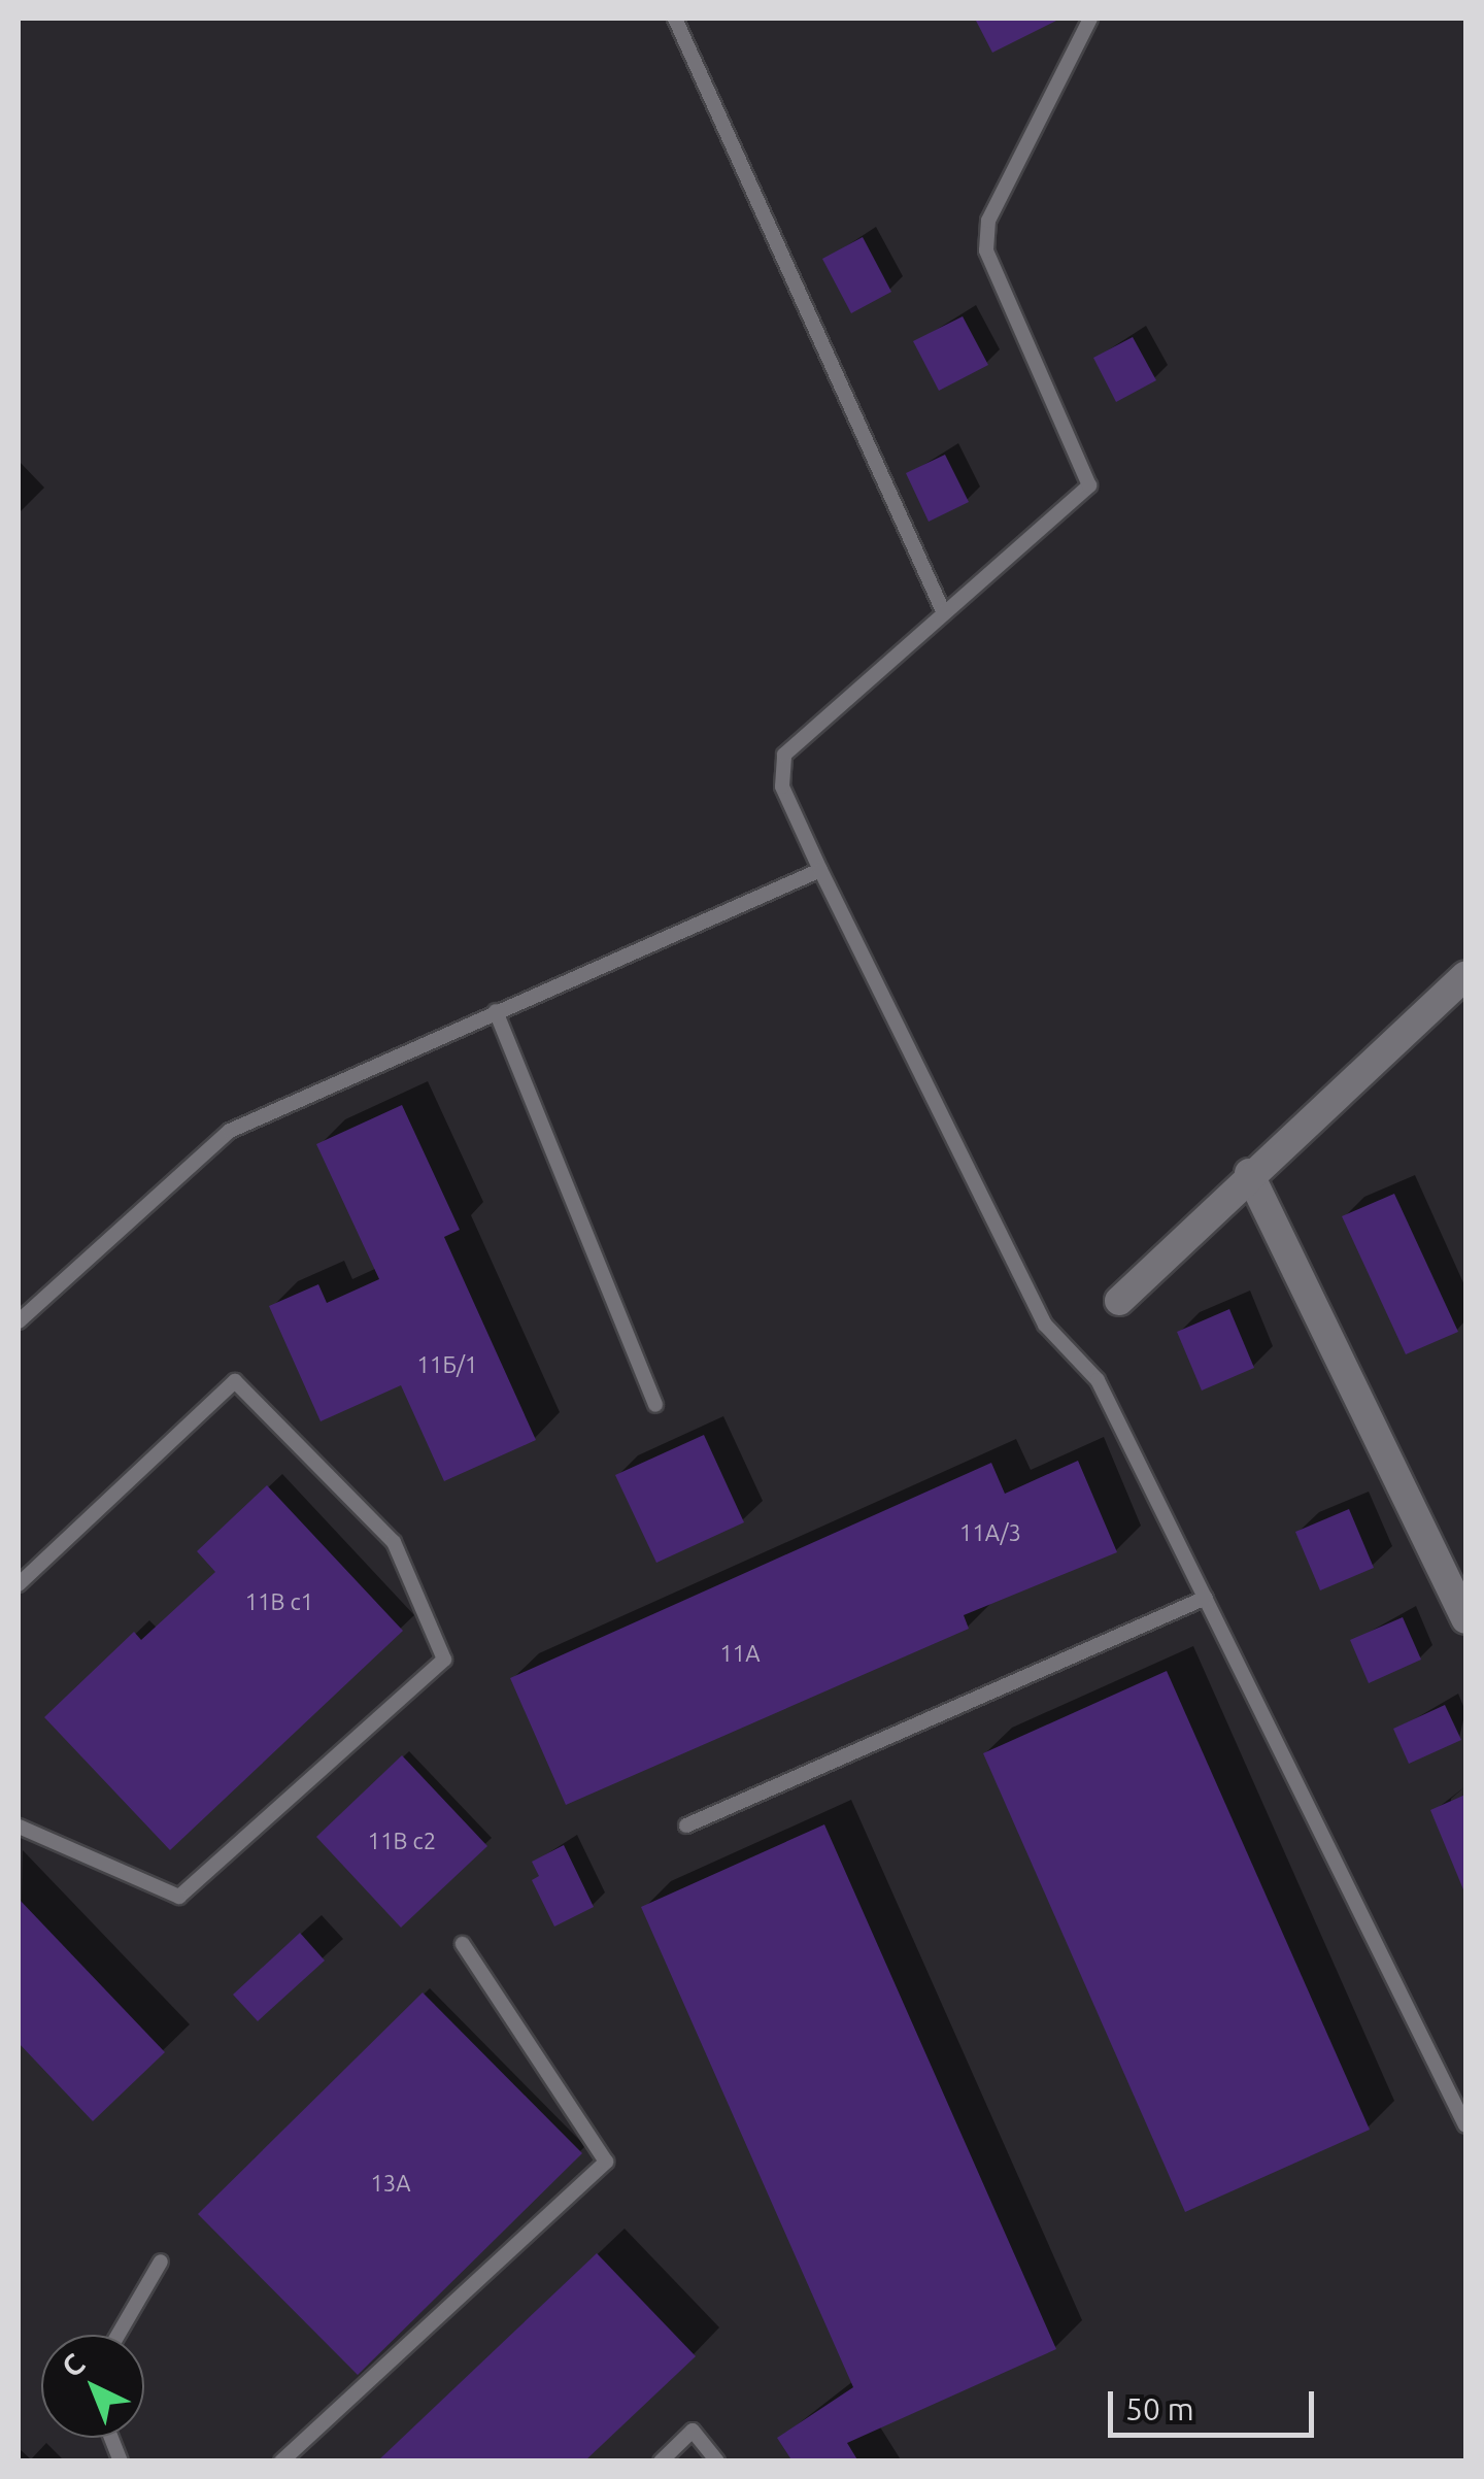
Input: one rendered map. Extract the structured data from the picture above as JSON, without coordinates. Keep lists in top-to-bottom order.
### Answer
{
  "house_numbers": [
    "11Б/1",
    "11А/3",
    "11В с1",
    "11А",
    "11В с2",
    "13А"
  ],
  "scale_bar": "50 m",
  "north": "top left"
}
